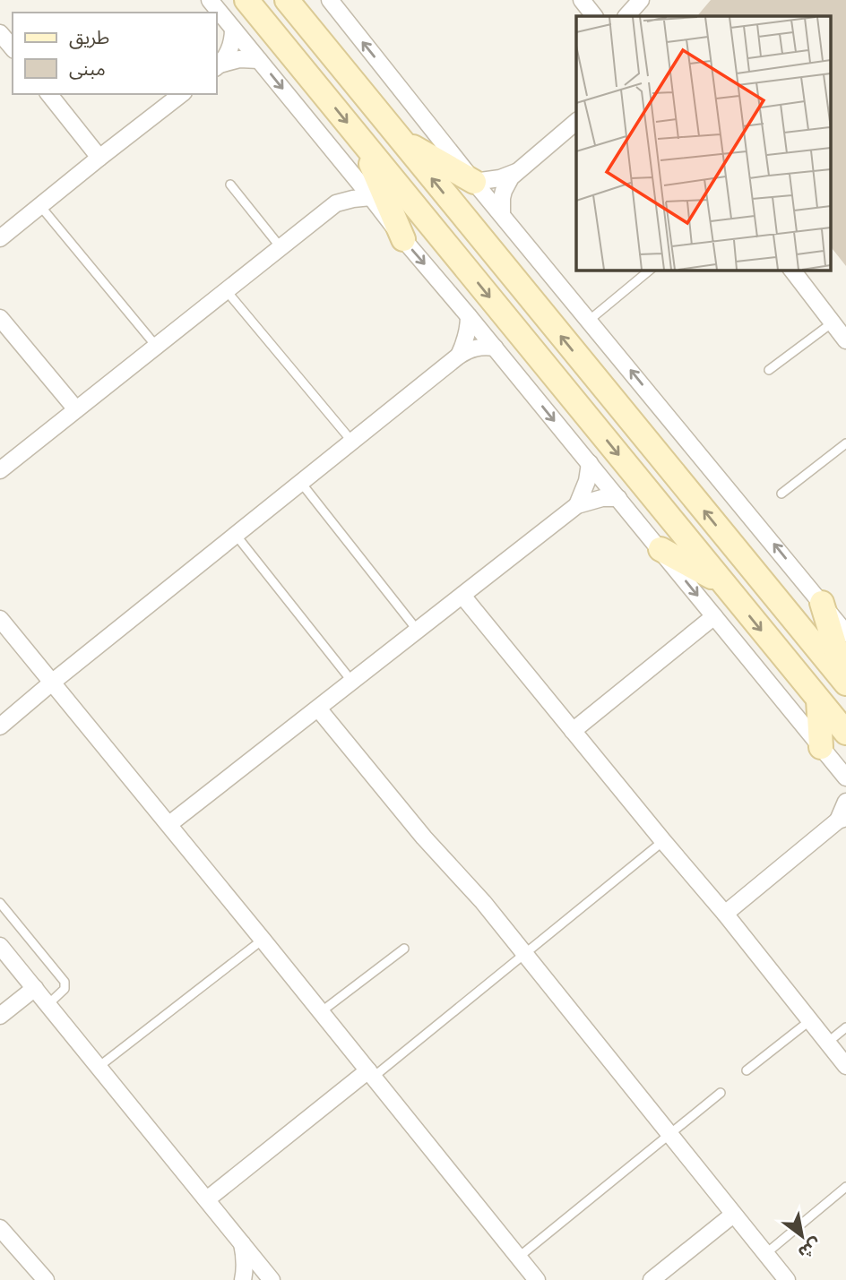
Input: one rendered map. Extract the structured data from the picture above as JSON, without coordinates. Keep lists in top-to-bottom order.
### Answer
{
  "legend": ["طريق", "مبنى"],
  "north": "bottom right"
}
